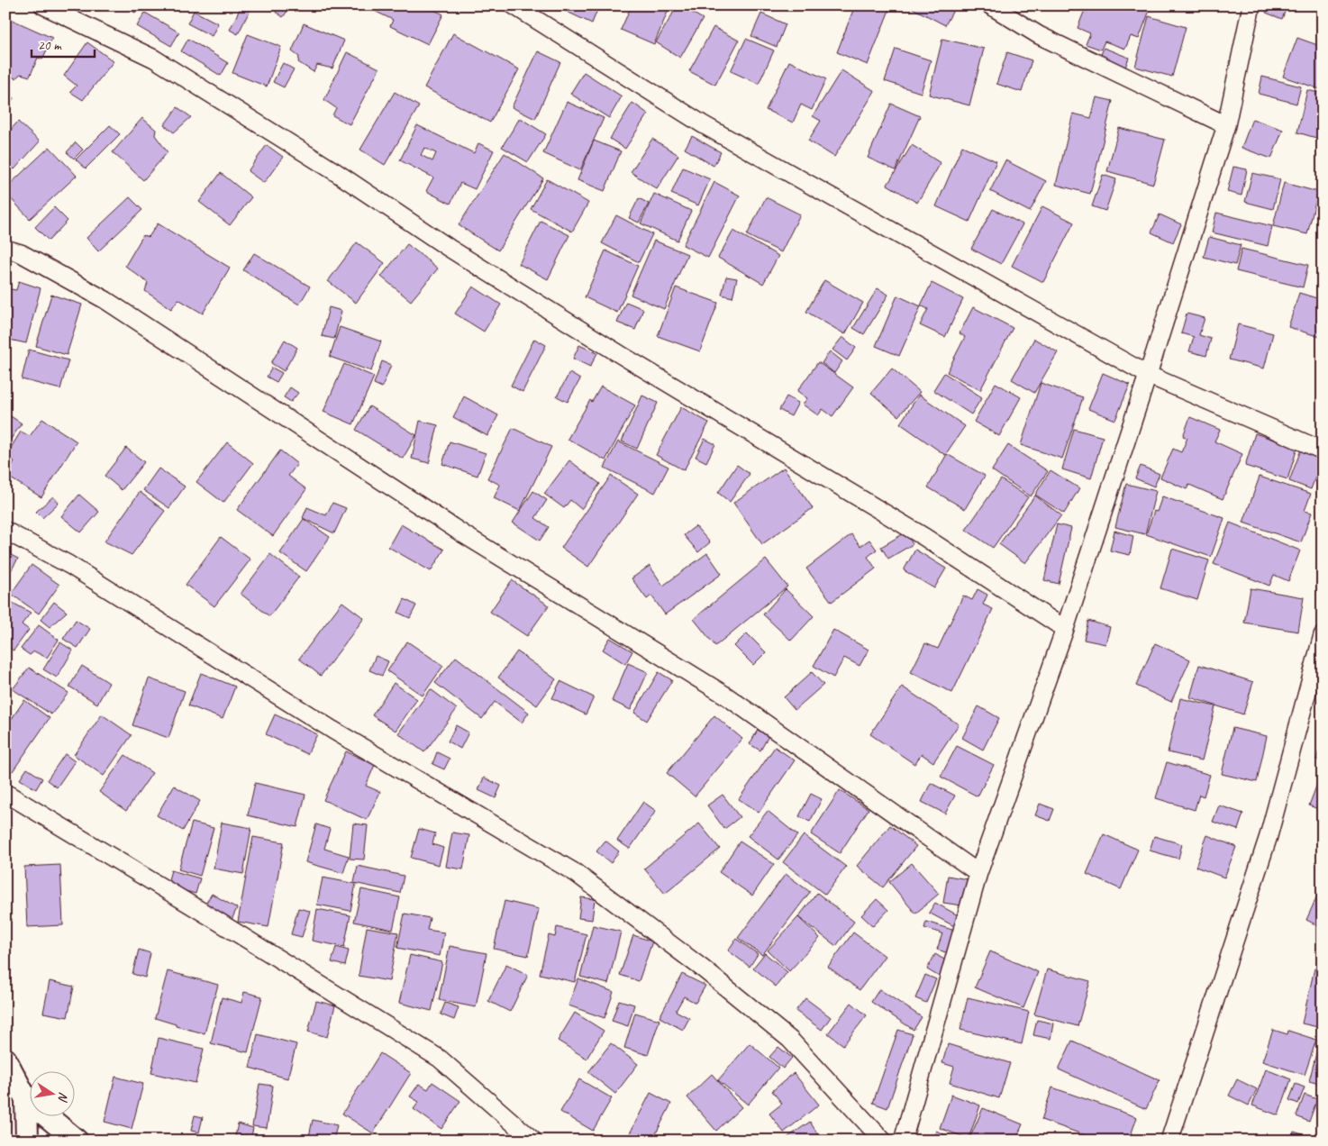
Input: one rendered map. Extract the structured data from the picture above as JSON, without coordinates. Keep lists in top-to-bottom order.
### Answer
{
  "scale_bar": "20 m",
  "north": "right"
}
